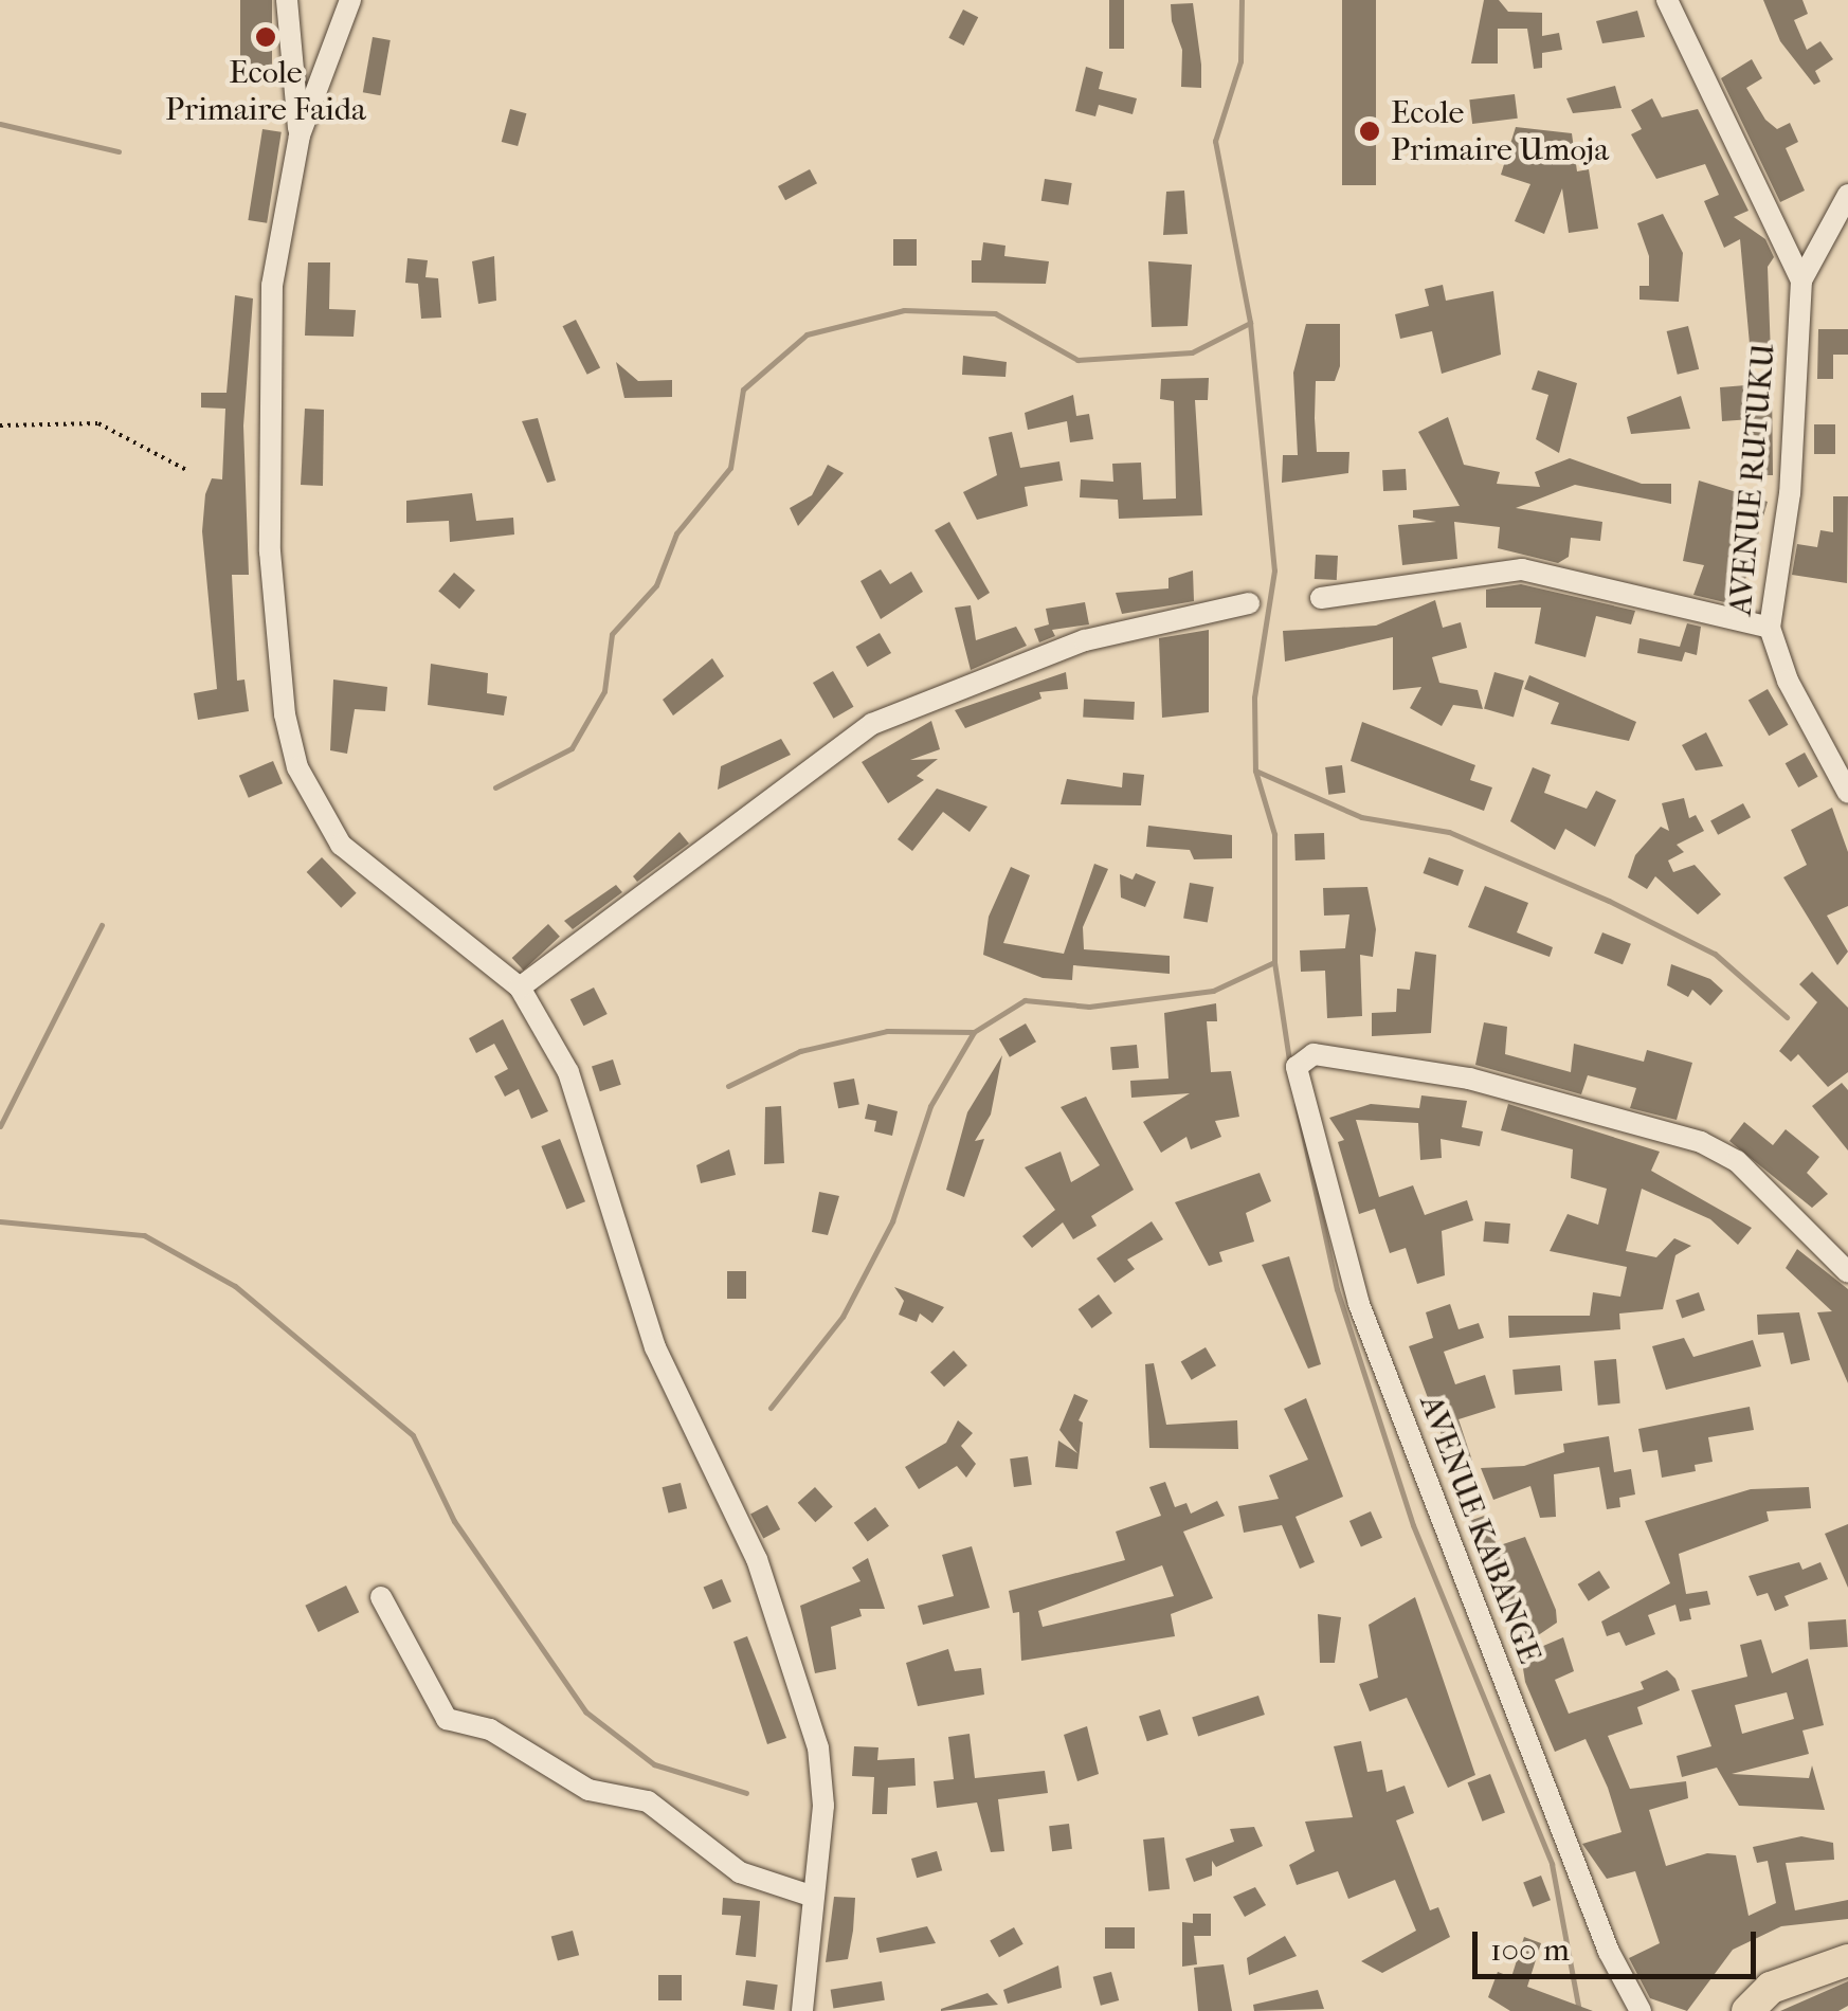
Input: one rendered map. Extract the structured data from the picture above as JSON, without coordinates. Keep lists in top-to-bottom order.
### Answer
{
  "streets": {
    "street": ["AVENUE RUTUKU", "AVENUE KABANGE"]
  },
  "places": ["Ecole Primaire Faida", "Ecole Primaire Umoja"],
  "scale_bar": "100 m"
}
